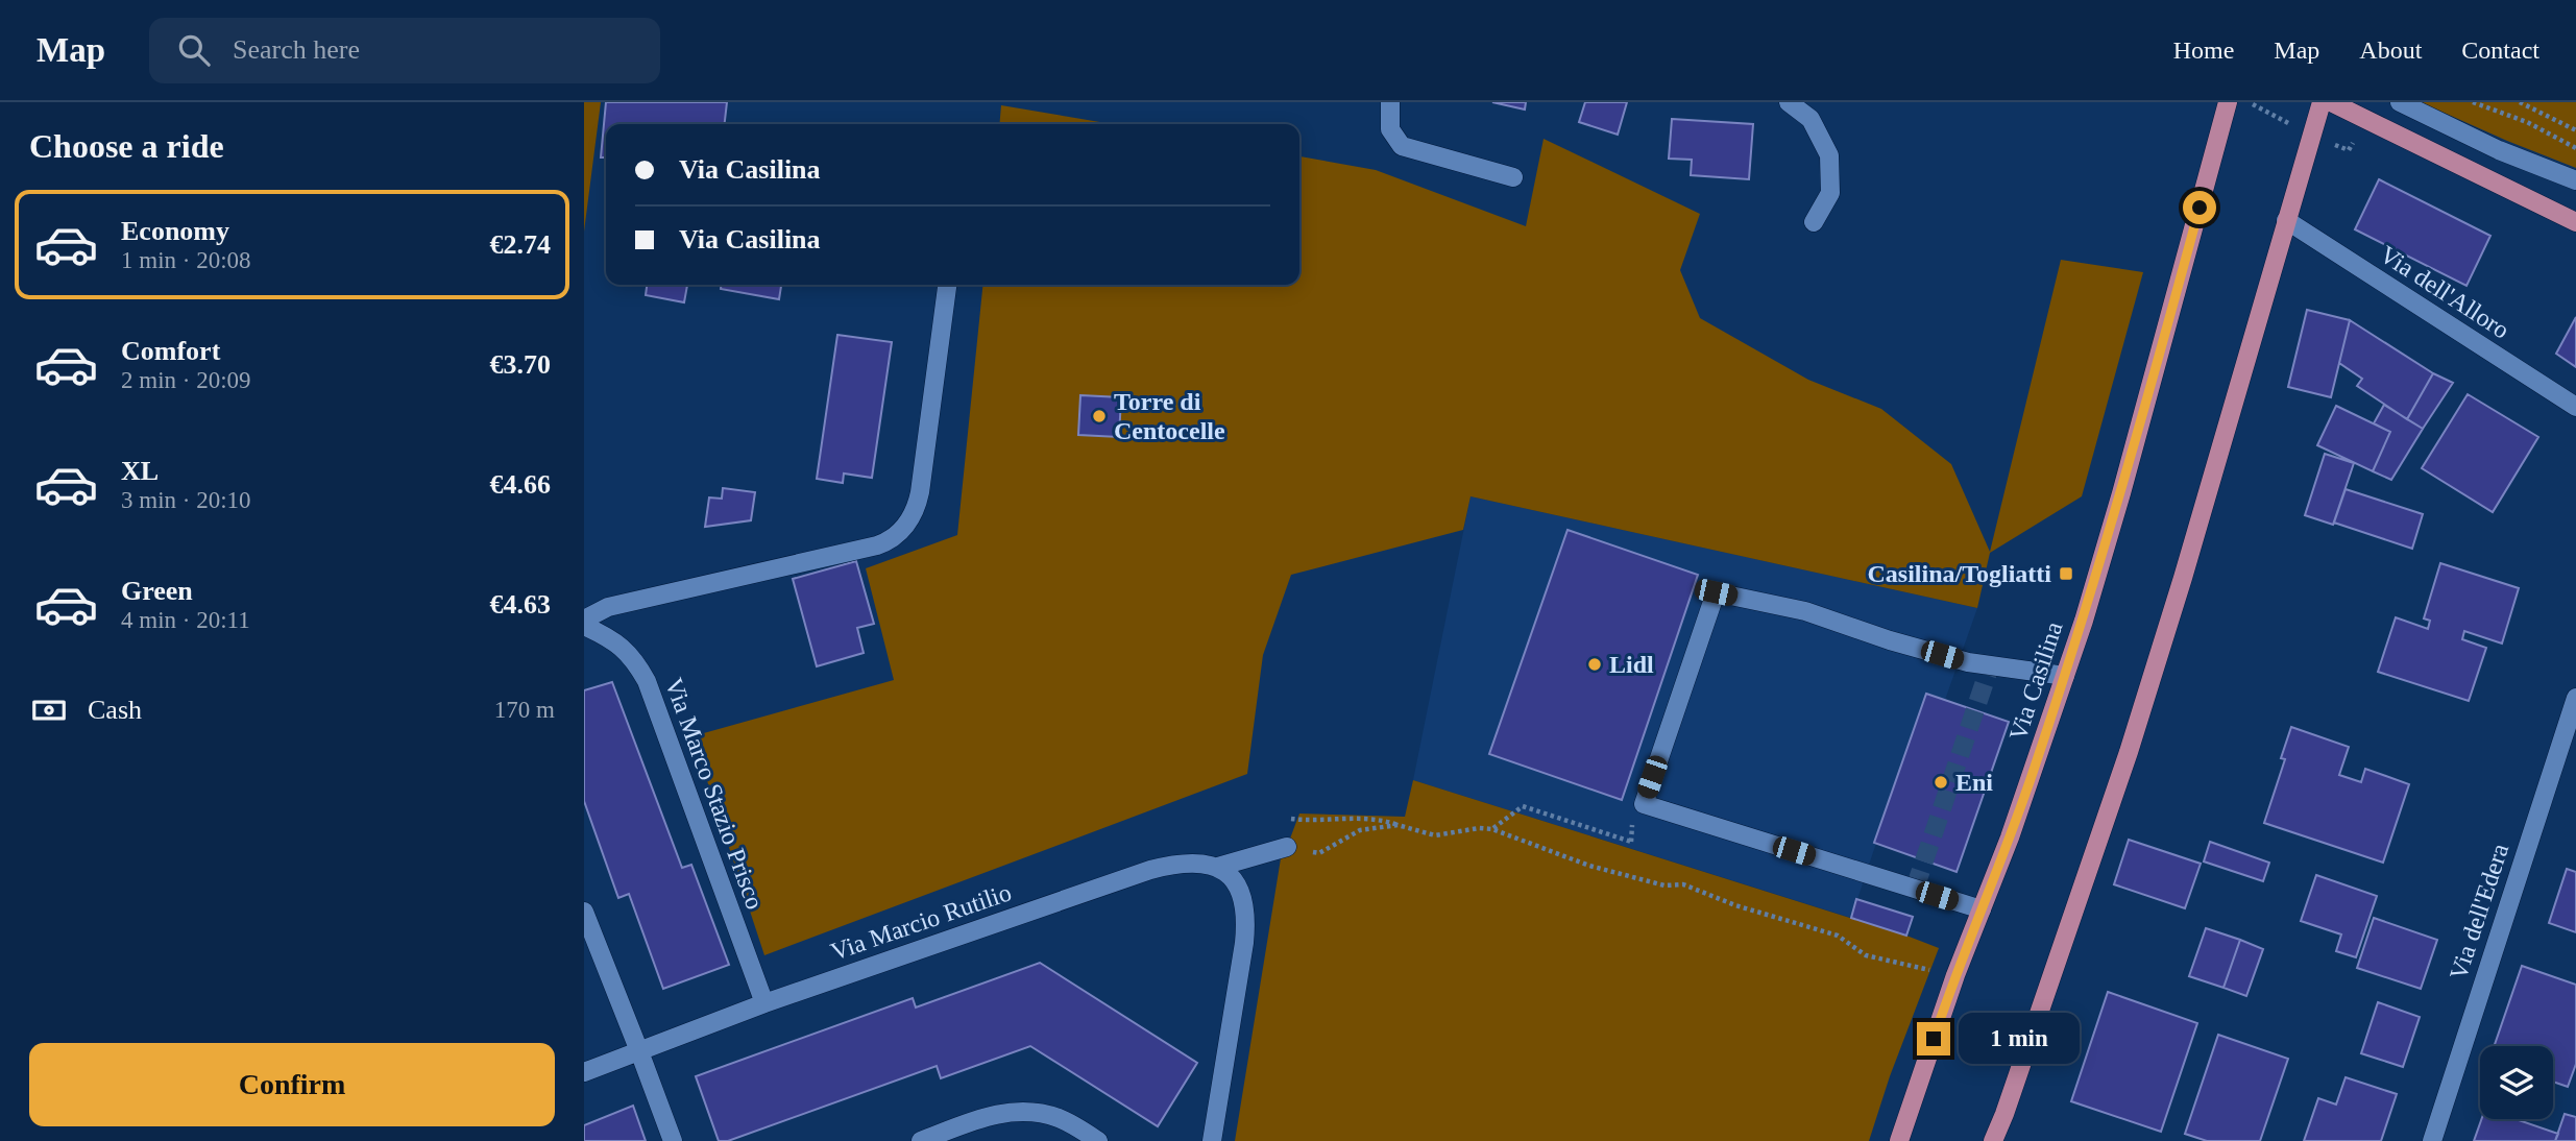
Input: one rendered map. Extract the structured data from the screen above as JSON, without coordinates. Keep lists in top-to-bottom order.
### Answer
{
  "streets": {
    "main road": ["Via Casilina"],
    "street": [
      "Via dell'Alloro",
      "Via Marco Stazio Prisco",
      "Via dell'Edera",
      "Via Marcio Rutilio"
    ]
  },
  "crossings": [
    ["Via Marco Stazio Prisco", "Via Marcio Rutilio"]
  ],
  "places": {
    "other": ["Torre di Centocelle", "Lidl", "Eni"],
    "transit": ["Casilina/Togliatti"]
  },
  "page": {
    "header": "Map",
    "search": "Search here",
    "nav": [
      "Home",
      "Map",
      "About",
      "Contact"
    ],
    "heading": "Choose a ride",
    "banner": ["Via Casilina", "Via Casilina"],
    "list": [
      {
        "name": "Economy",
        "note": "1 min · 20:08",
        "value": "€2.74"
      },
      {
        "name": "Comfort",
        "note": "2 min · 20:09",
        "value": "€3.70"
      },
      {
        "name": "XL",
        "note": "3 min · 20:10",
        "value": "€4.66"
      },
      {
        "name": "Green",
        "note": "4 min · 20:11",
        "value": "€4.63"
      }
    ],
    "pay": ["Cash", "170 m"],
    "bubble": "1 min",
    "buttons": "Confirm"
  }
}
